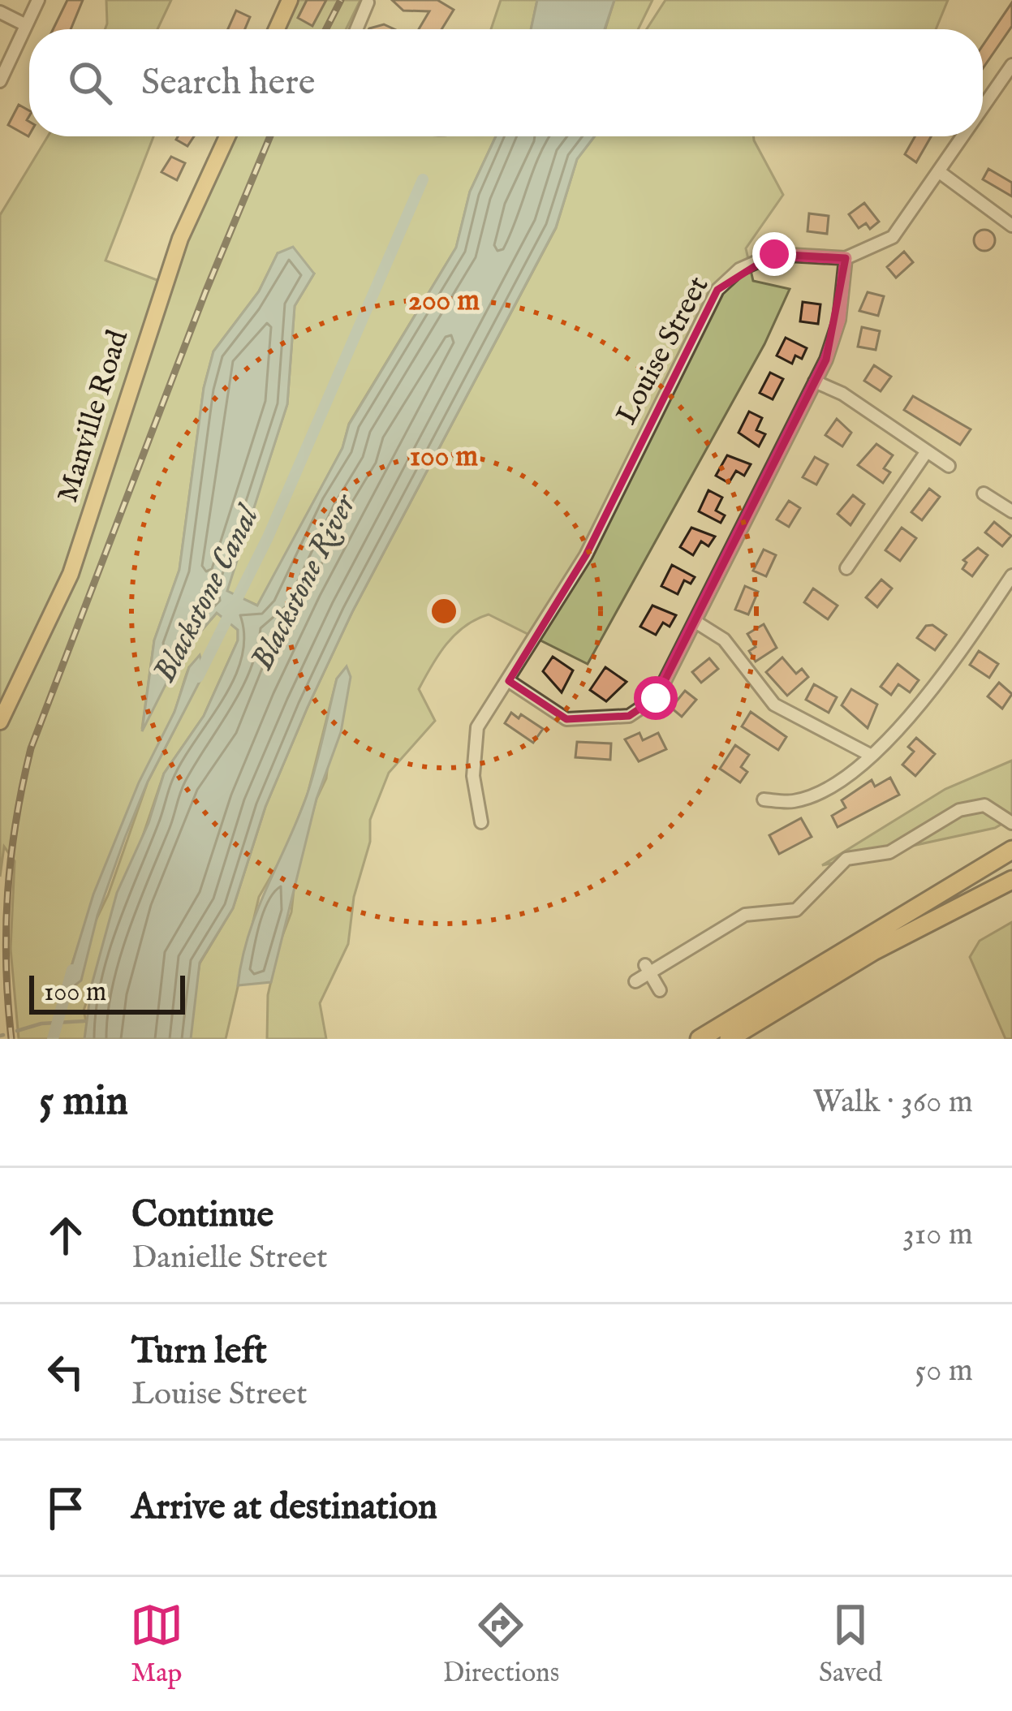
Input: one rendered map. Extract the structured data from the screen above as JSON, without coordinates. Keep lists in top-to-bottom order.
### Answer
{
  "streets": {
    "main road": ["Manville Road"],
    "street": ["Louise Street"]
  },
  "water": ["Blackstone River", "Blackstone Canal"],
  "scale_bar": "100 m",
  "page": {
    "search": "Search here",
    "scale": "100 m",
    "heading": ["5 min", "Walk · 360 m"],
    "list": [
      ["Continue", "Danielle Street", "310 m"],
      ["Turn left", "Louise Street", "50 m"],
      "Arrive at destination"
    ],
    "nav": ["Map", "Directions", "Saved"]
  },
  "rings": ["200 m", "100 m"]
}
